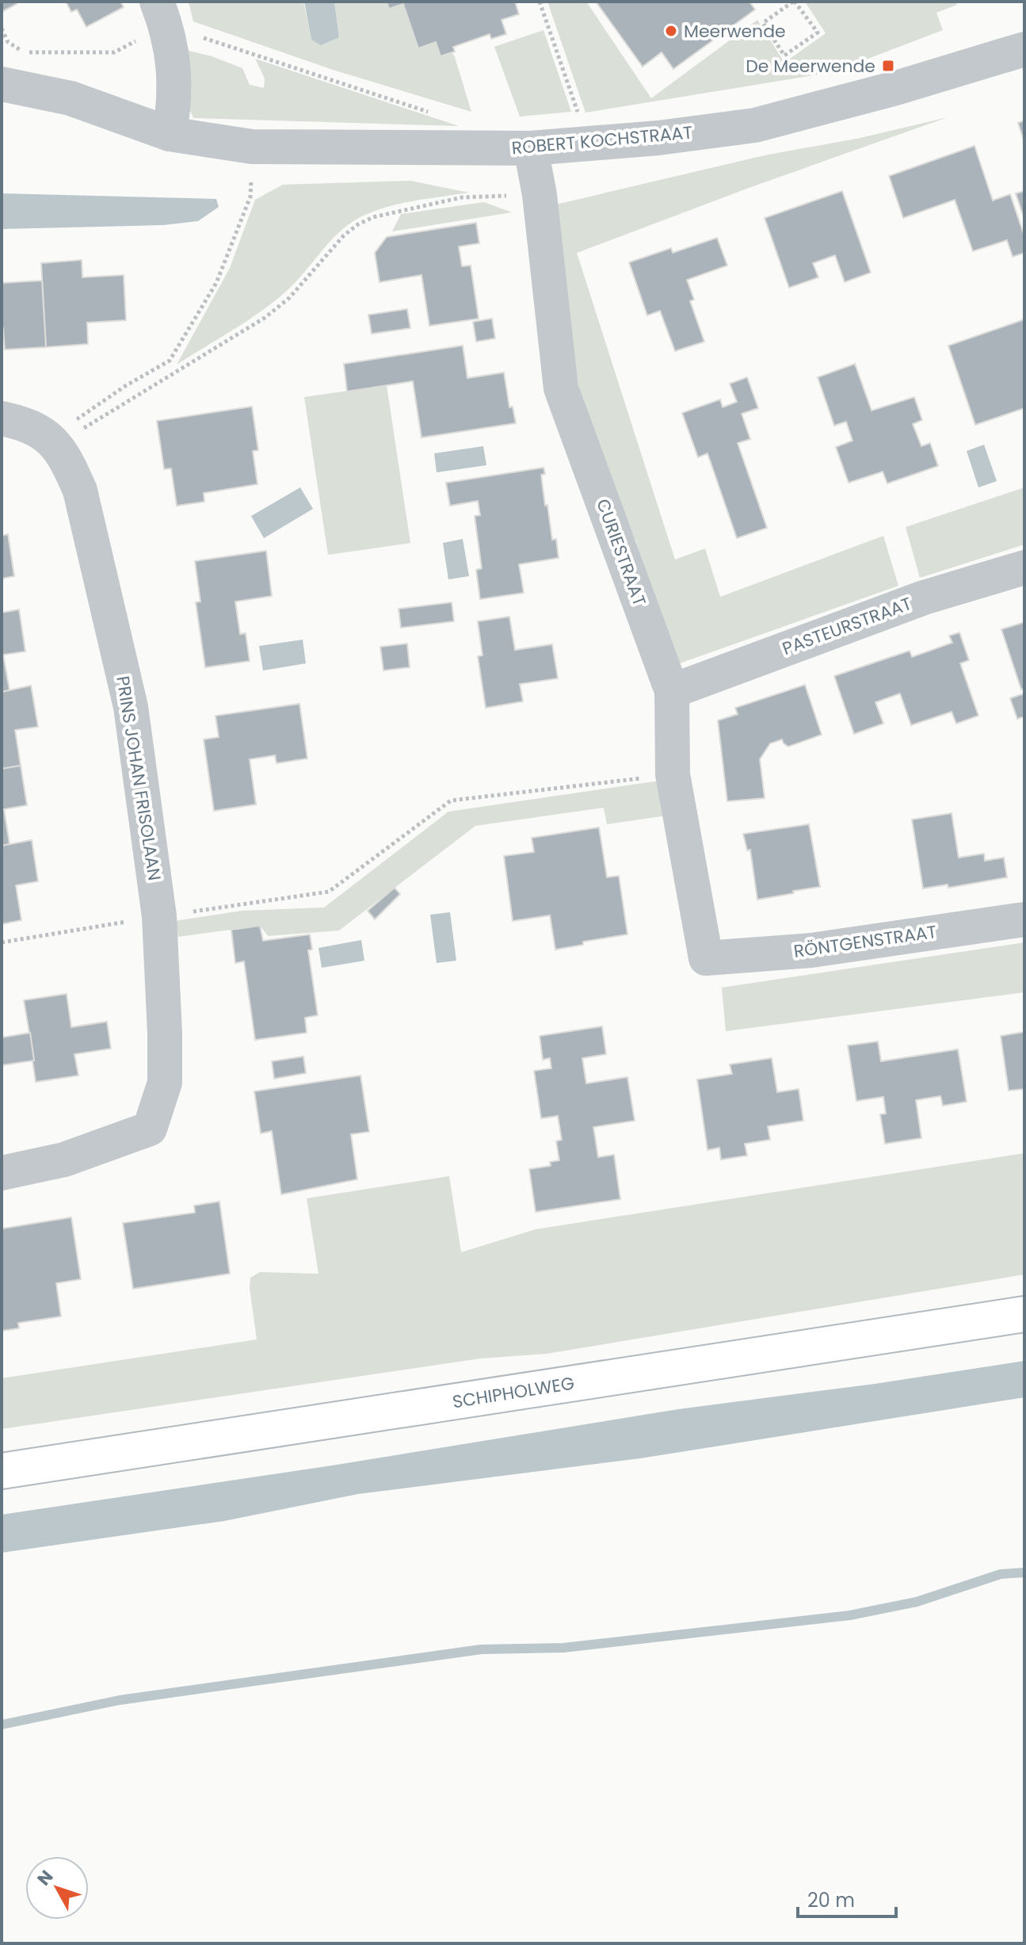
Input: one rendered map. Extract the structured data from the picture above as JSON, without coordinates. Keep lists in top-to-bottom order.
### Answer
{
  "streets": {
    "main road": ["SCHIPHOLWEG"],
    "street": [
      "ROBERT KOCHSTRAAT",
      "CURIESTRAAT",
      "PASTEURSTRAAT",
      "PRINS JOHAN FRISOLAAN",
      "RÖNTGENSTRAAT"
    ]
  },
  "crossings": [
    ["ROBERT KOCHSTRAAT", "CURIESTRAAT"],
    ["CURIESTRAAT", "PASTEURSTRAAT"],
    ["CURIESTRAAT", "RÖNTGENSTRAAT"]
  ],
  "places": {
    "other": ["Meerwende"],
    "transit": ["De Meerwende"]
  },
  "scale_bar": "20 m",
  "north": "top left"
}
